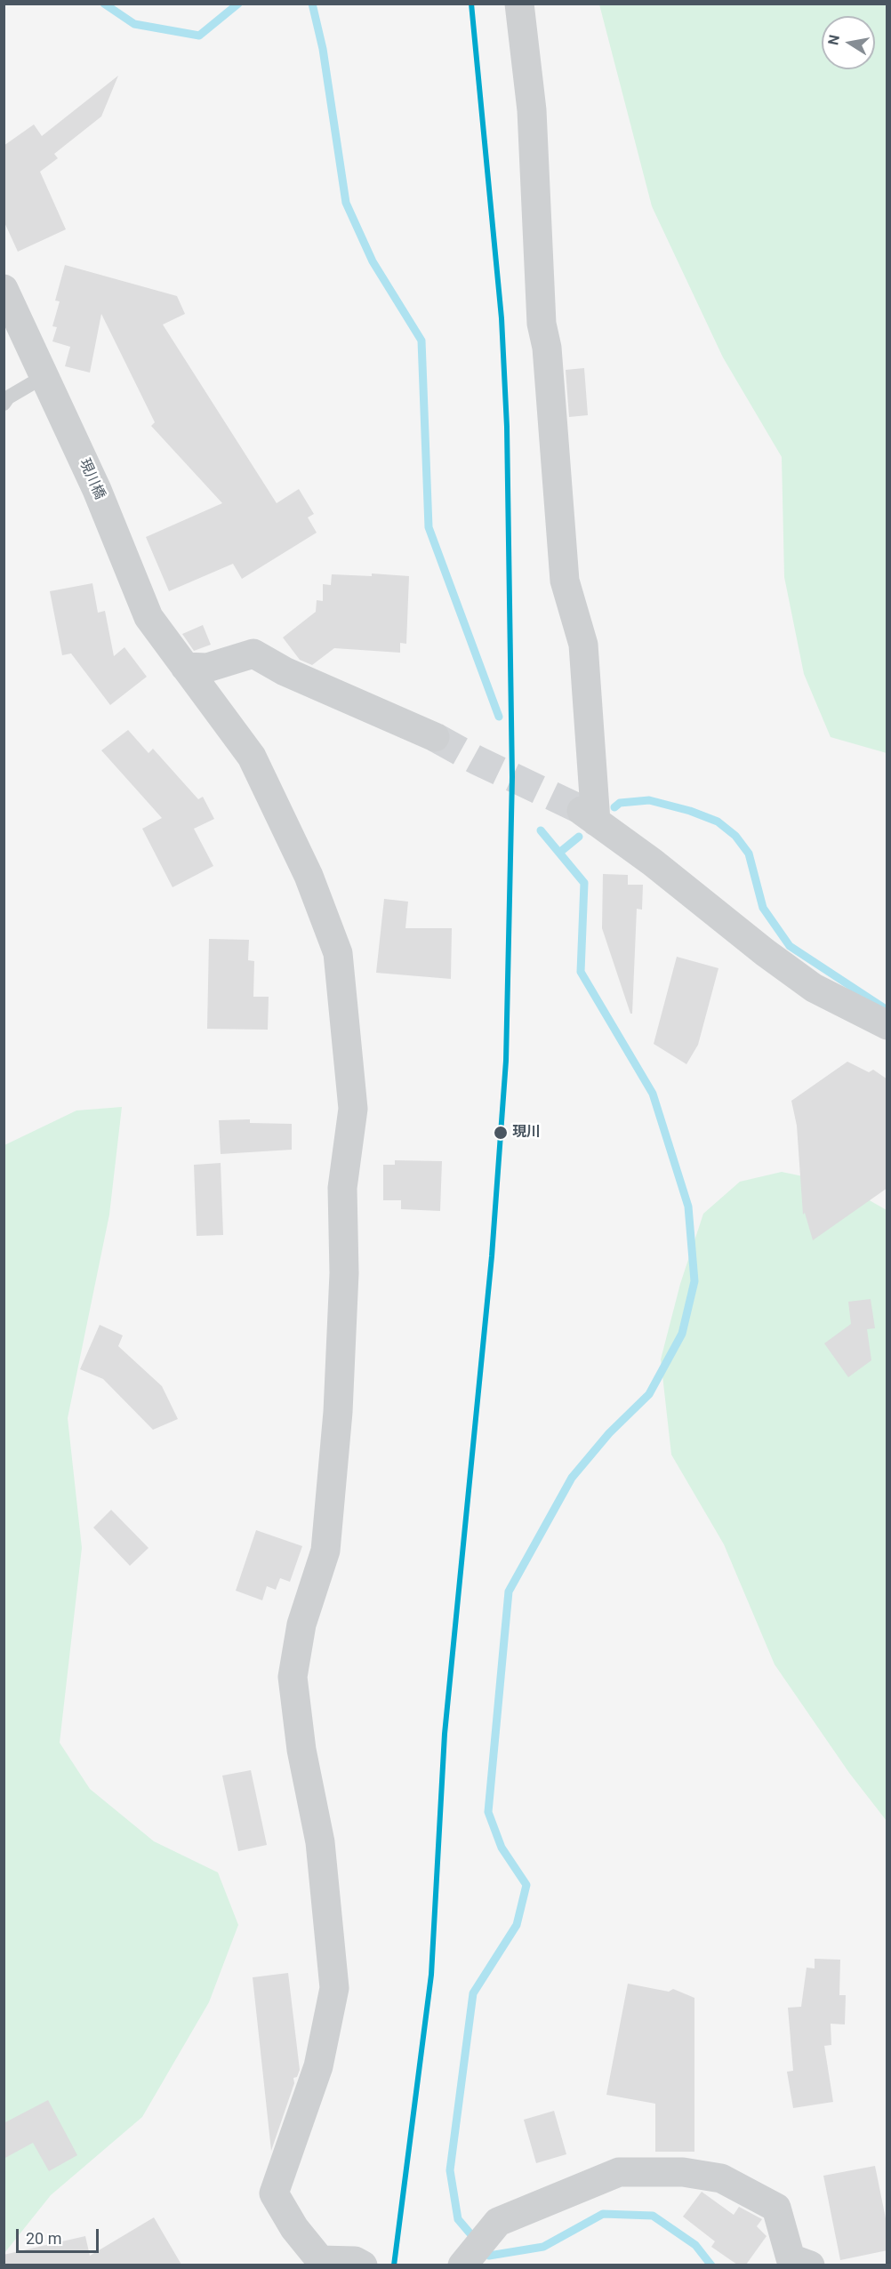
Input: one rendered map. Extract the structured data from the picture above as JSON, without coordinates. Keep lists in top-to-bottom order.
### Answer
{
  "streets": {
    "street": ["現川橋"]
  },
  "places": ["現川"],
  "scale_bar": "20 m",
  "north": "left"
}
